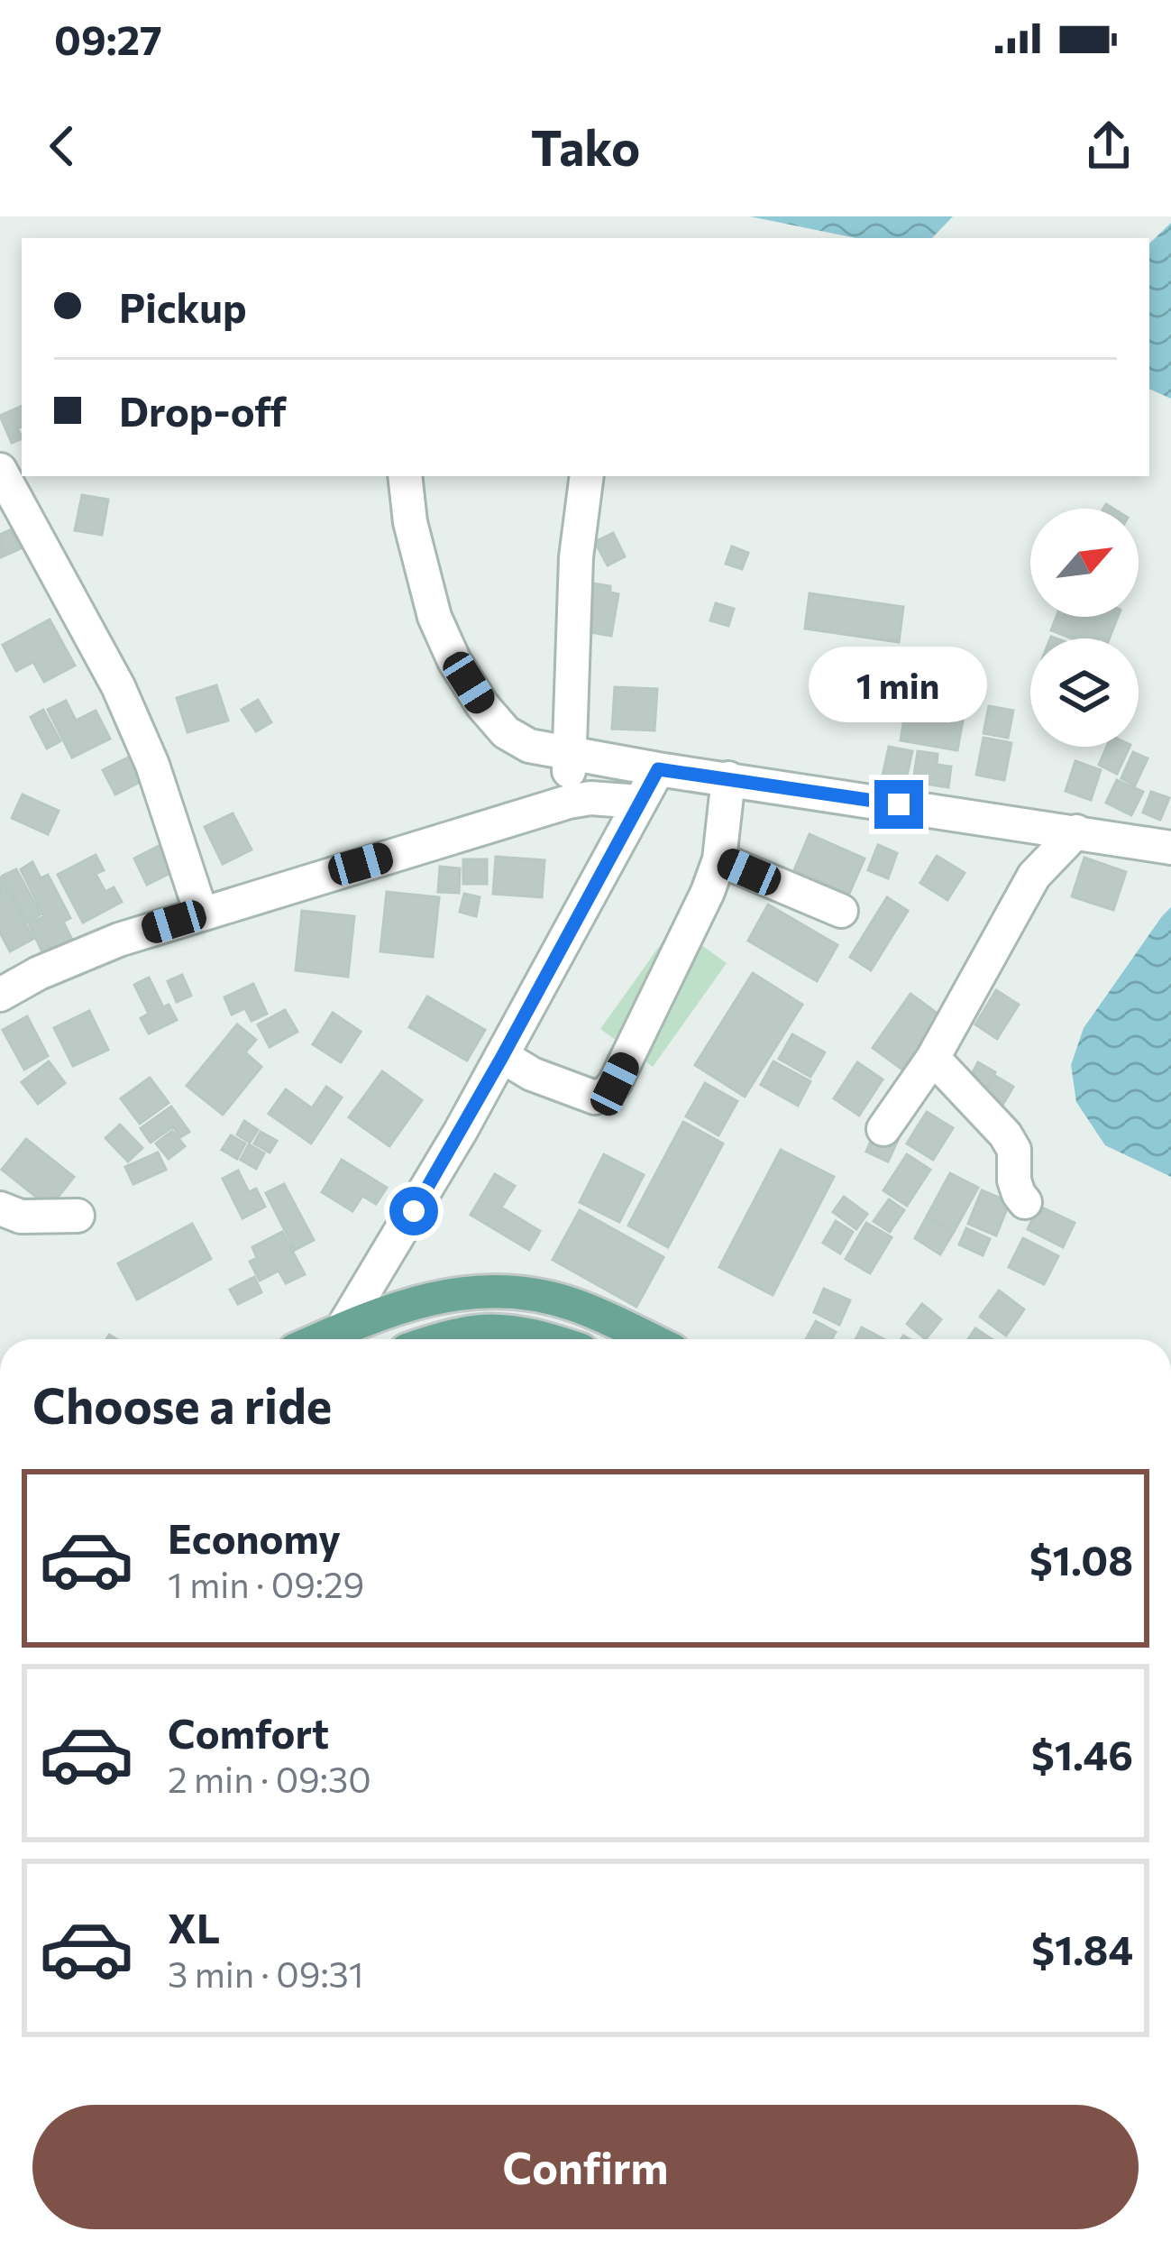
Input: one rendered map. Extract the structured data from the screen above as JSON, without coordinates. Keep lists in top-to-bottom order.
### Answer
{
  "north": "top right",
  "page": {
    "status": "09:27",
    "header": "Tako",
    "banner": ["Pickup", "Drop-off"],
    "bubble": "1 min",
    "heading": "Choose a ride",
    "list": [
      {
        "name": "Economy",
        "note": "1 min · 09:29",
        "value": "$1.08"
      },
      {
        "name": "Comfort",
        "note": "2 min · 09:30",
        "value": "$1.46"
      },
      {
        "name": "XL",
        "note": "3 min · 09:31",
        "value": "$1.84"
      }
    ],
    "buttons": "Confirm"
  }
}
